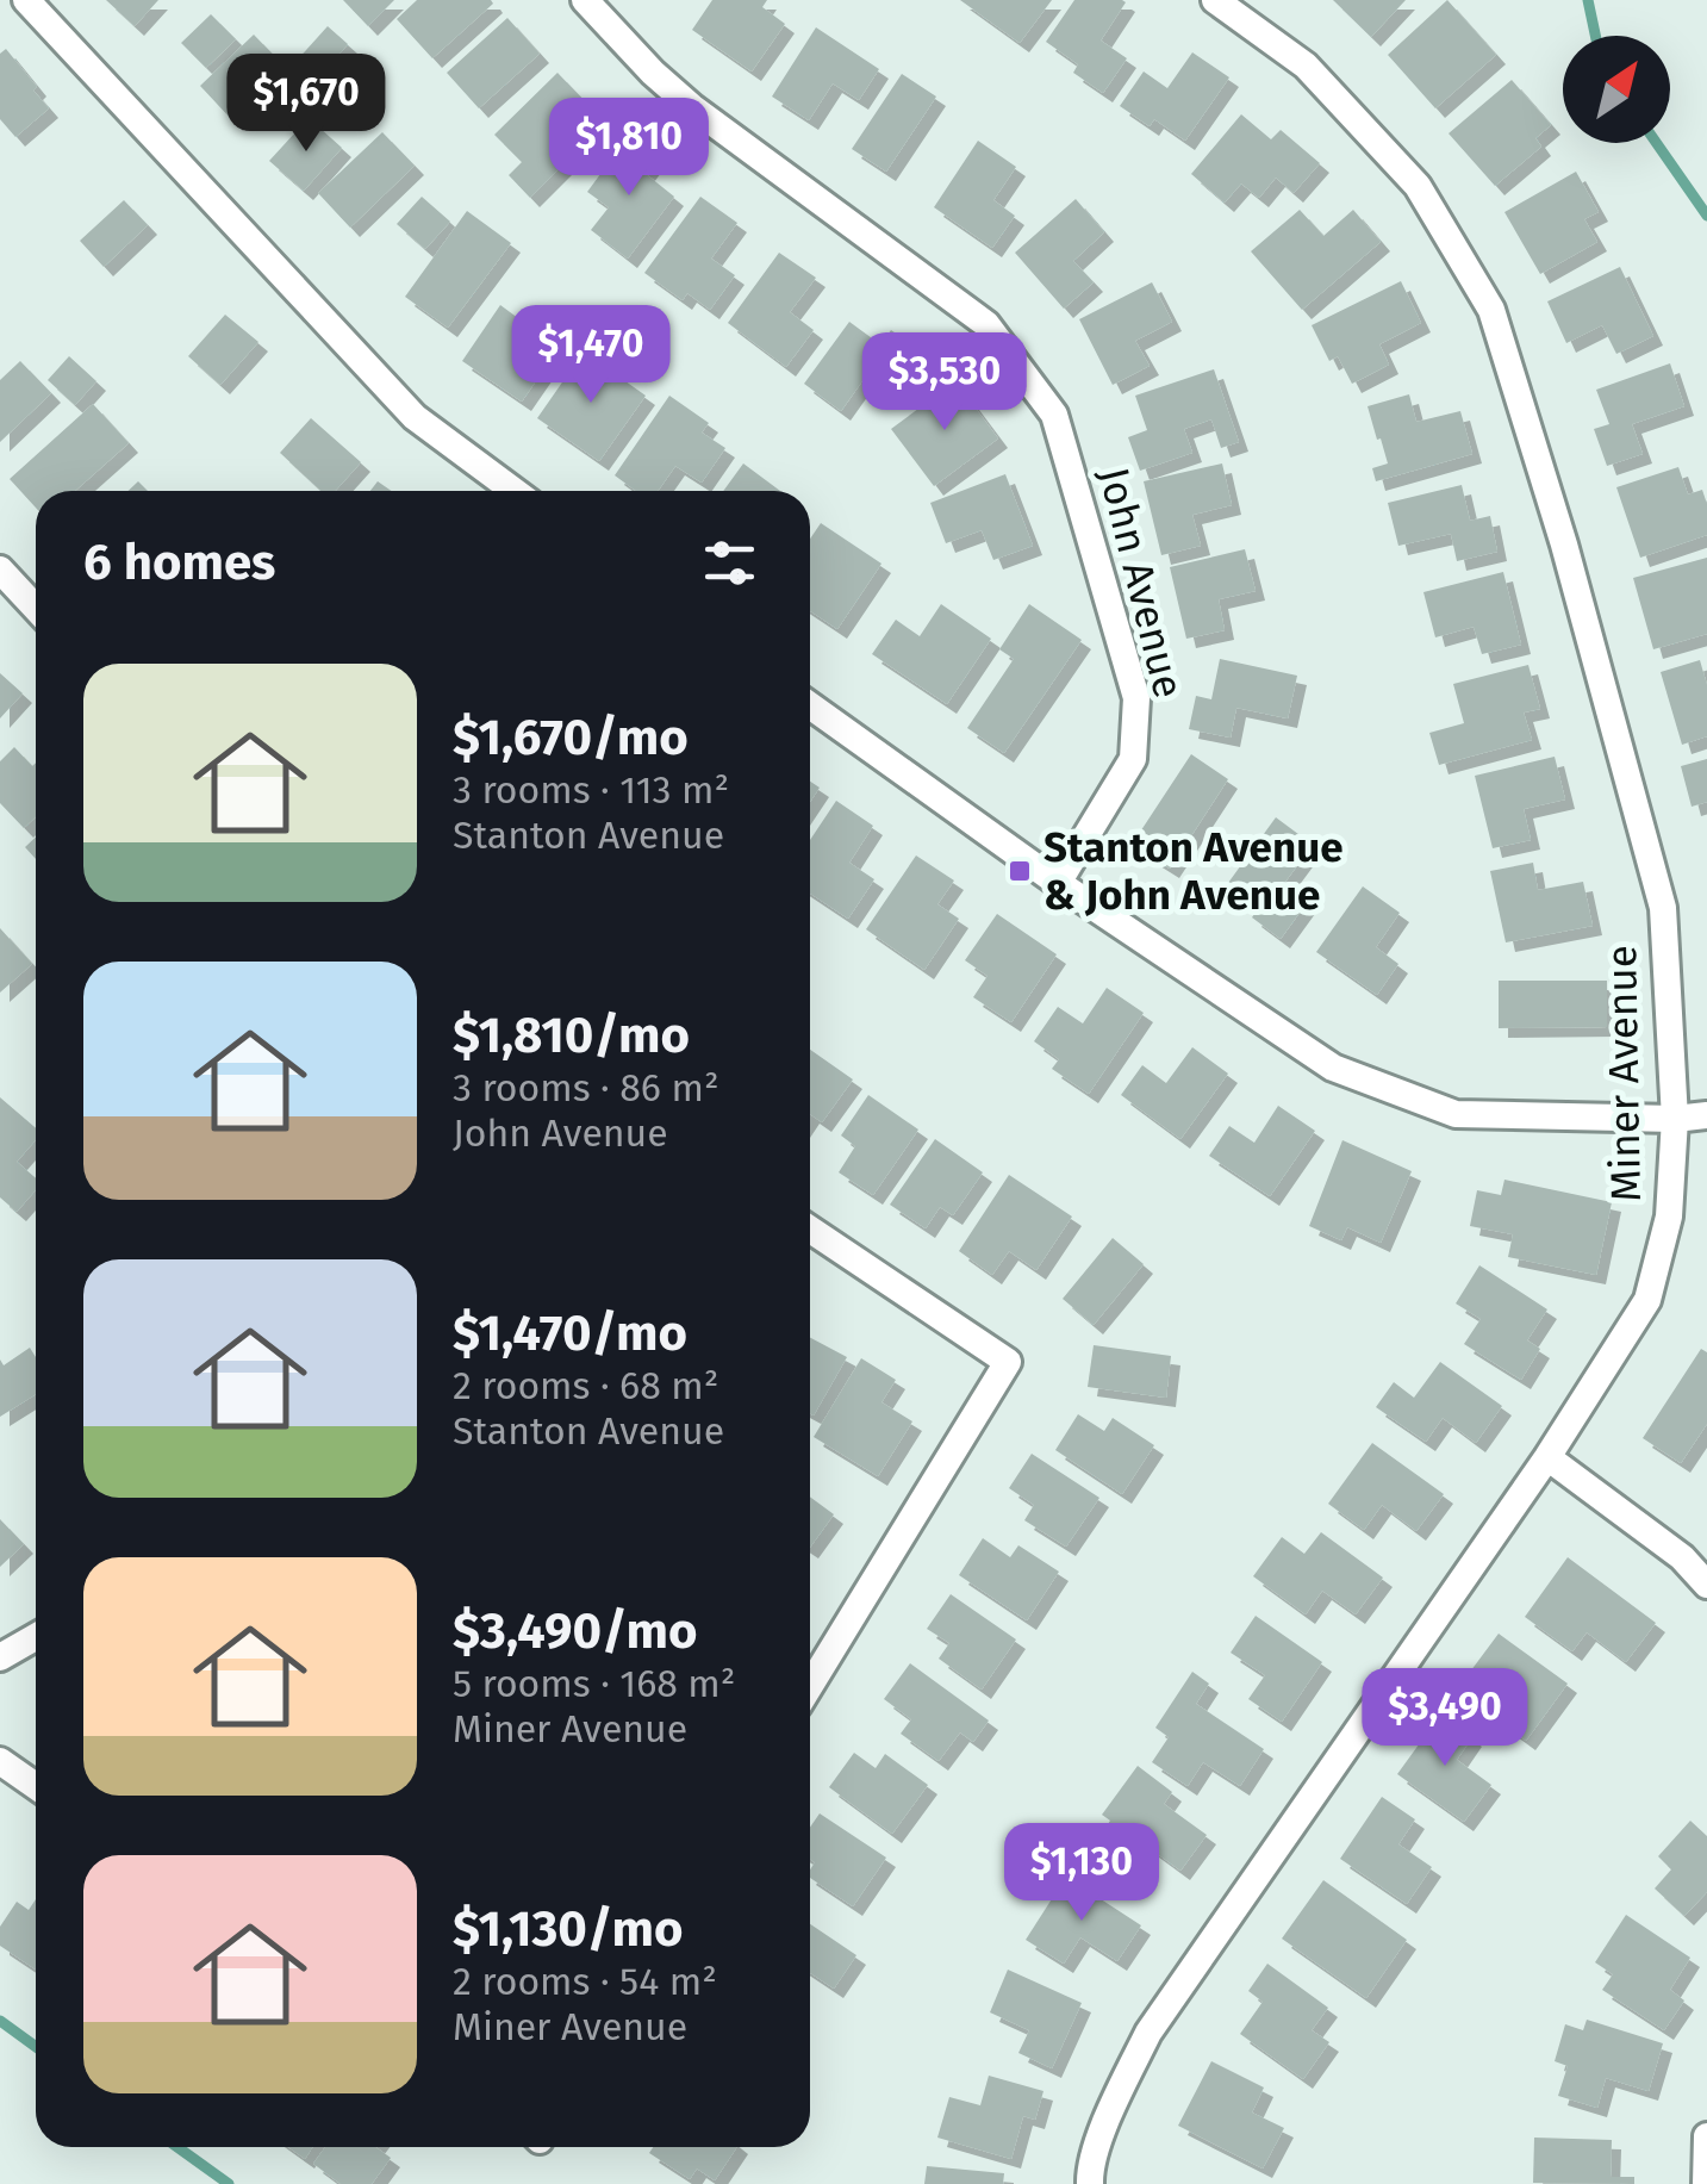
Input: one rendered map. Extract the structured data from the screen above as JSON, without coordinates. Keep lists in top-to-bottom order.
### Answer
{
  "streets": {
    "street": ["John Avenue", "Miner Avenue"]
  },
  "places": {
    "transit": ["Stanton Avenue & John Avenue"]
  },
  "north": "top right",
  "page": {
    "price": [
      "$1,670",
      "$1,810",
      "$1,470",
      "$3,530",
      "$3,490",
      "$1,130"
    ],
    "heading": "6 homes",
    "list": [
      {
        "name": "$1,670/mo",
        "note": "3 rooms · 113 m² · Stanton Avenue"
      },
      {
        "name": "$1,810/mo",
        "note": "3 rooms · 86 m² · John Avenue"
      },
      {
        "name": "$1,470/mo",
        "note": "2 rooms · 68 m² · Stanton Avenue"
      },
      {
        "name": "$3,490/mo",
        "note": "5 rooms · 168 m² · Miner Avenue"
      },
      {
        "name": "$1,130/mo",
        "note": "2 rooms · 54 m² · Miner Avenue"
      }
    ]
  }
}
